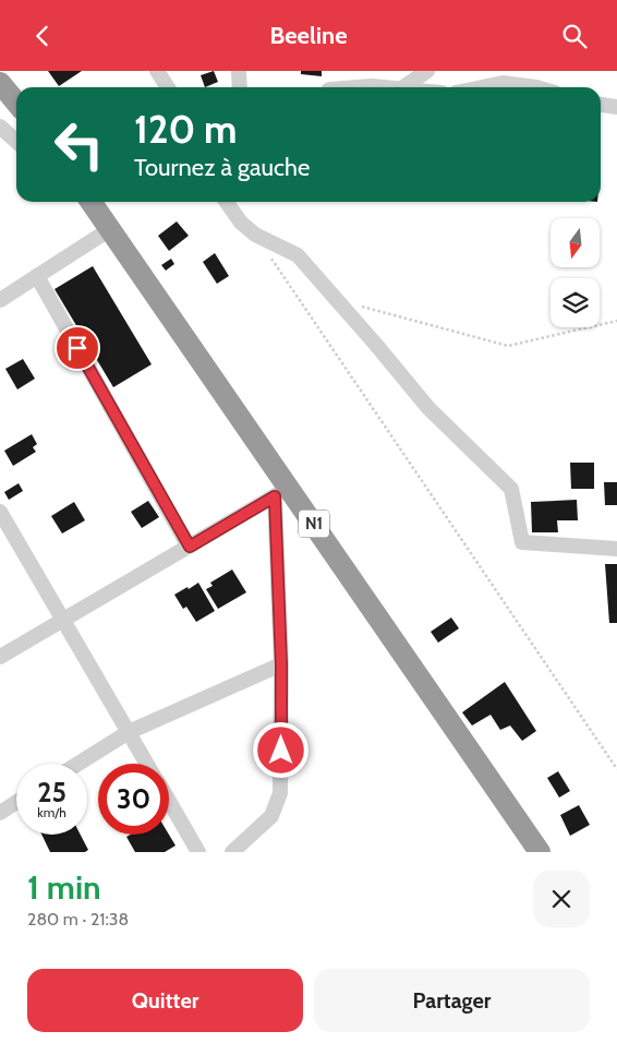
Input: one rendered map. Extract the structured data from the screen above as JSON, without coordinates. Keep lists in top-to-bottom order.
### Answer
{
  "streets": {
    "highway": ["N1"]
  },
  "north": "bottom",
  "page": {
    "header": "Beeline",
    "turn": ["120 m", "Tournez à gauche"],
    "speed": "25 km/h",
    "limit": "30",
    "heading": ["1 min", "280 m · 21:38"],
    "buttons": ["Quitter", "Partager"]
  }
}
